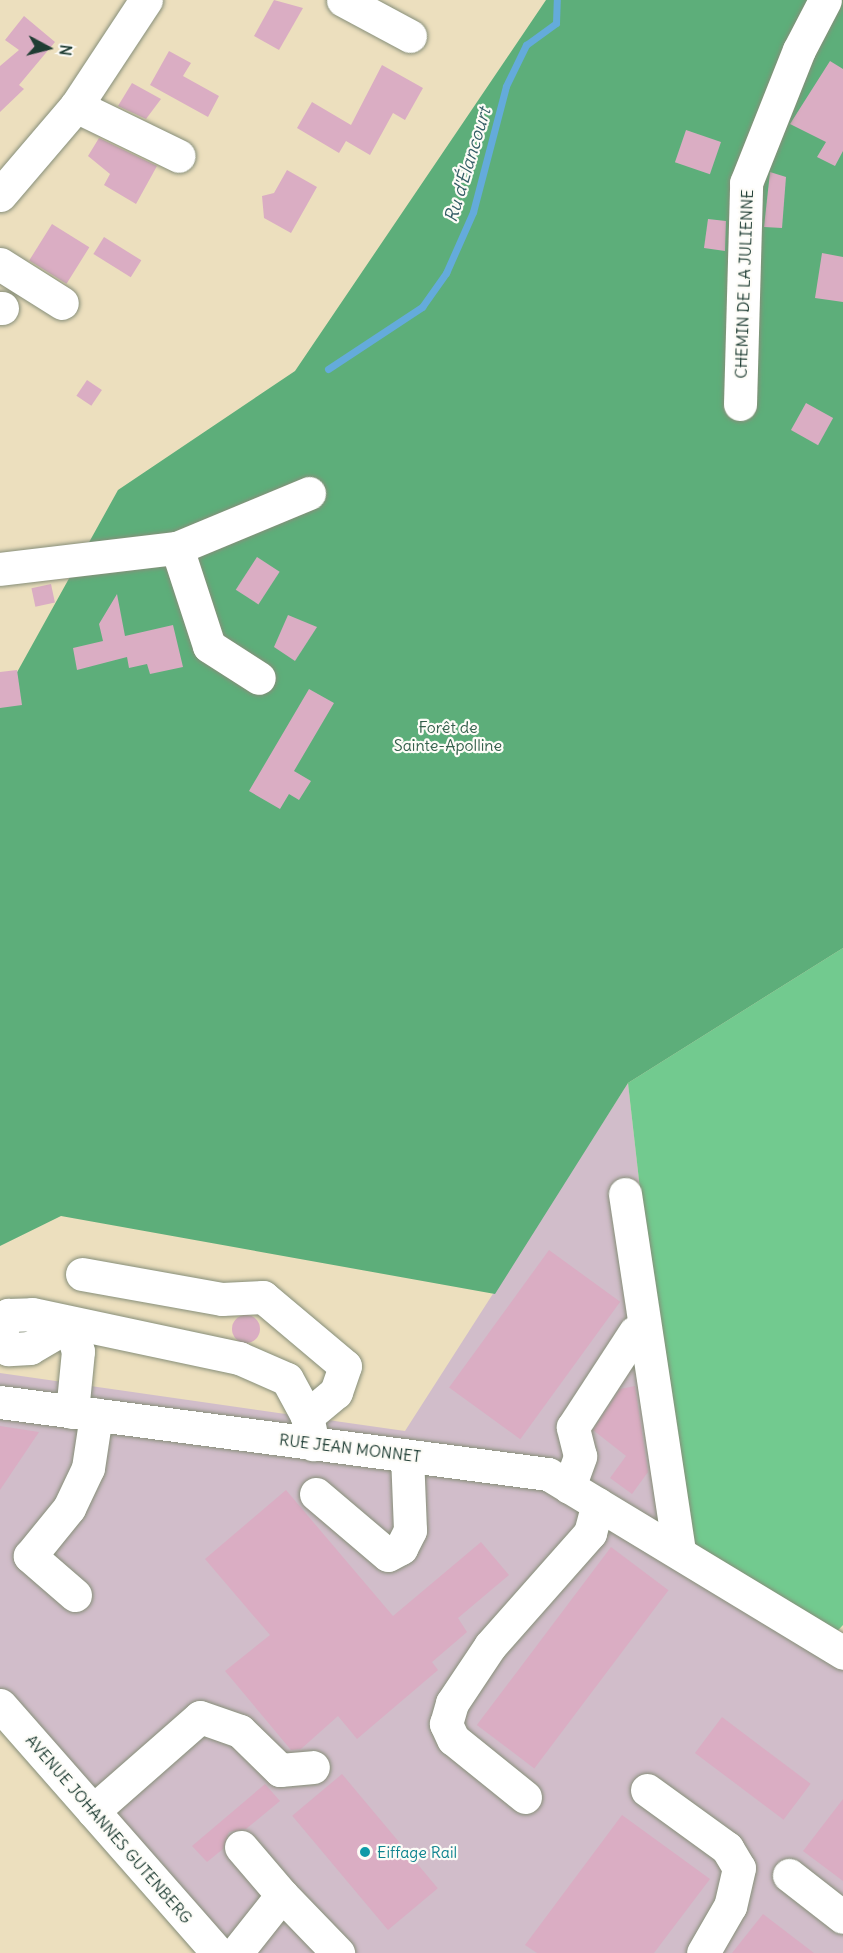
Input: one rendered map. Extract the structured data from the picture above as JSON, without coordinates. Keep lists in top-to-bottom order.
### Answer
{
  "streets": {
    "street": ["CHEMIN DE LA JULIENNE", "RUE JEAN MONNET", "AVENUE JOHANNES GUTENBERG"]
  },
  "water": ["Ru d'Élancourt"],
  "parks": ["Forêt de Sainte-Apolline"],
  "places": ["Eiffage Rail"],
  "north": "right"
}
